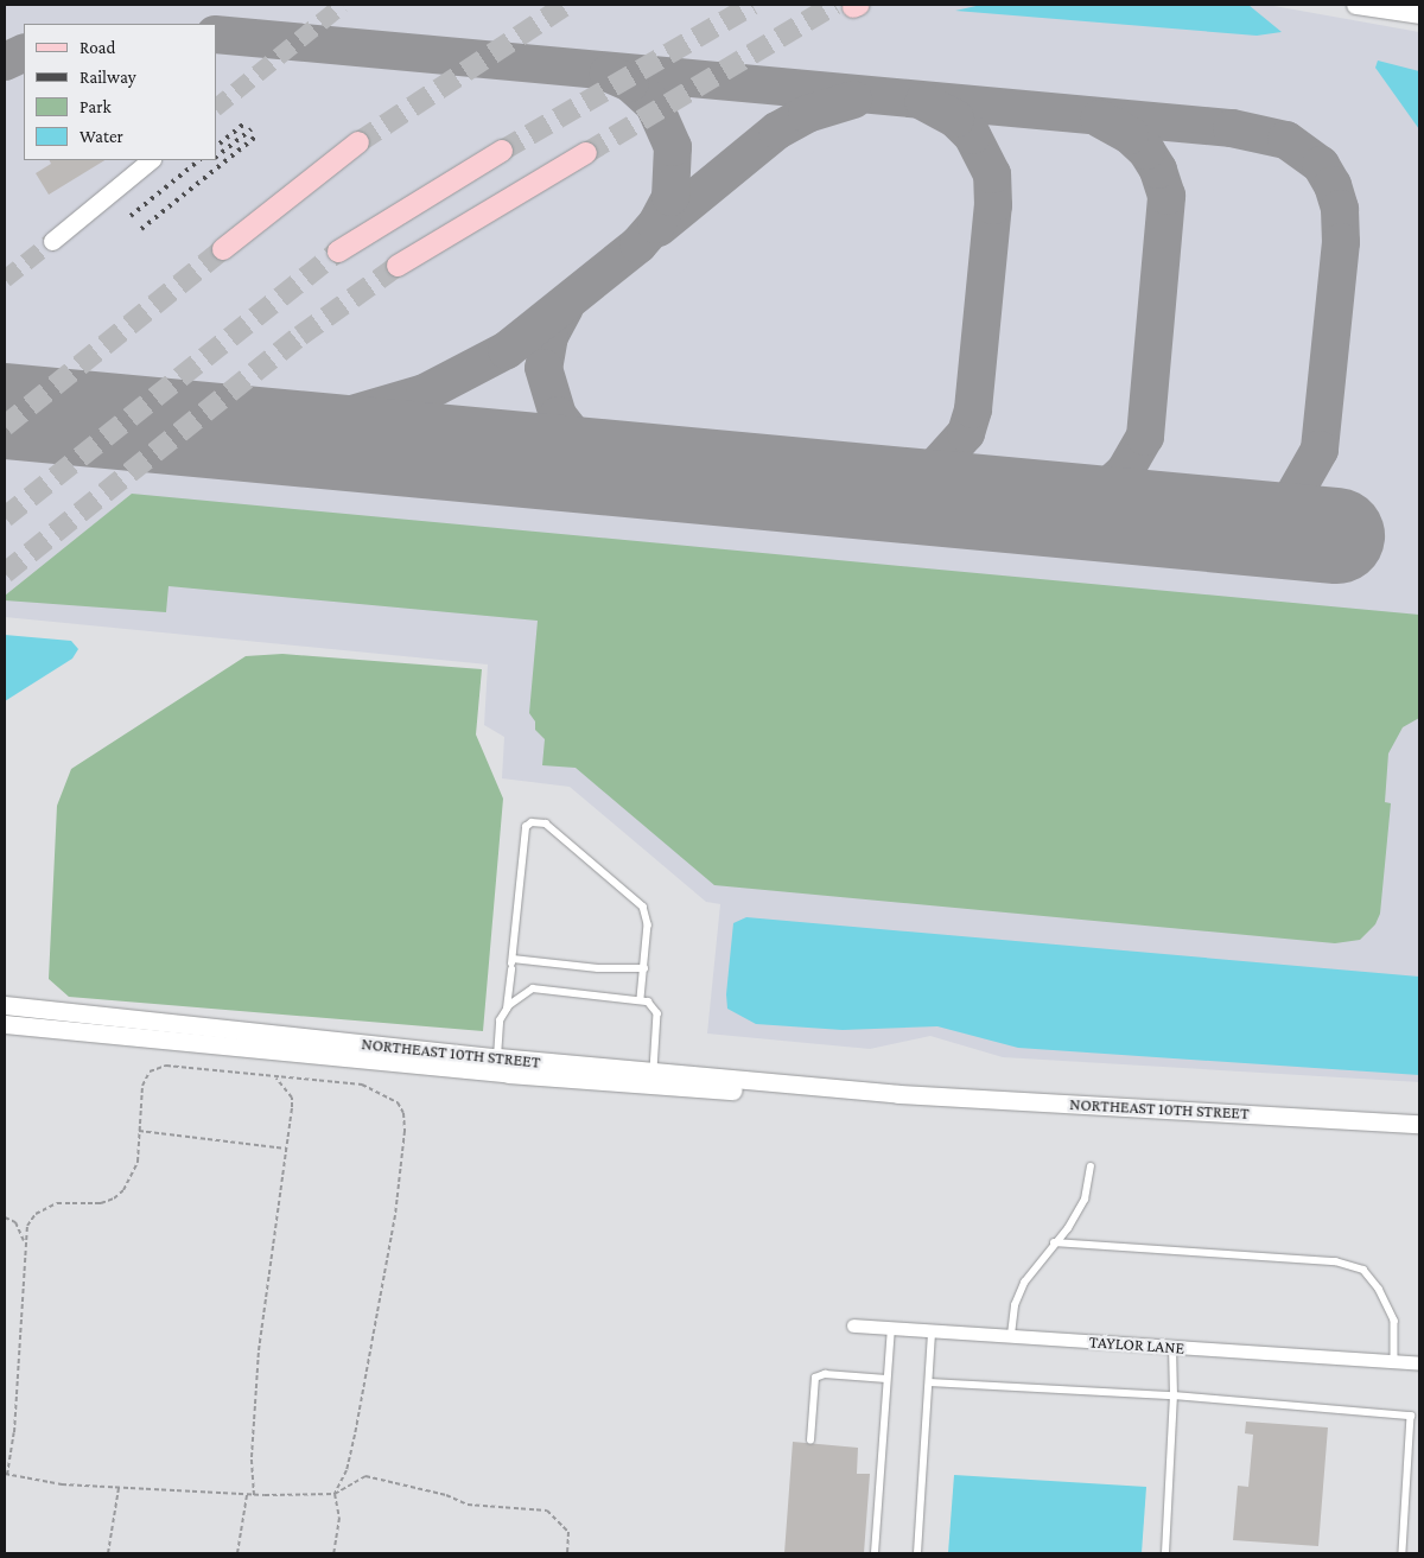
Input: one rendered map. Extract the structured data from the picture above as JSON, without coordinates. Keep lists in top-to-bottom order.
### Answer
{
  "streets": {
    "street": ["NORTHEAST 10TH STREET", "TAYLOR LANE"]
  },
  "legend": [
    "Road",
    "Railway",
    "Park",
    "Water"
  ]
}
